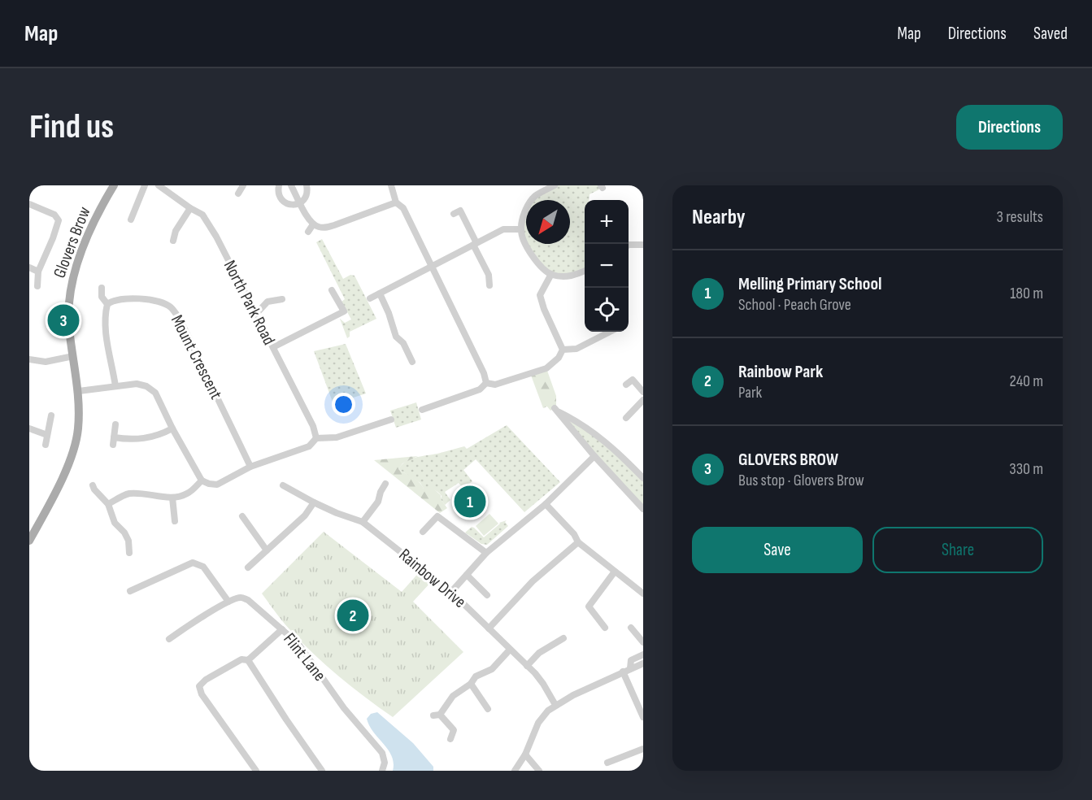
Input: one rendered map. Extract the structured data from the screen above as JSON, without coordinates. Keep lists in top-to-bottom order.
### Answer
{
  "streets": {
    "main road": ["Glovers Brow"],
    "street": [
      "North Park Road",
      "Mount Crescent",
      "Rainbow Drive",
      "Flint Lane"
    ]
  },
  "north": "bottom left",
  "page": {
    "header": "Map",
    "nav": ["Map", "Directions", "Saved"],
    "buttons": [
      "Directions",
      ["Save", "Share"]
    ],
    "title": "Find us",
    "heading": ["Nearby", "3 results"],
    "map_buttons": ["+", "−"],
    "list": [
      {
        "mark": "1",
        "name": "Melling Primary School",
        "note": "School · Peach Grove",
        "value": "180 m"
      },
      {
        "mark": "2",
        "name": "Rainbow Park",
        "note": "Park",
        "value": "240 m"
      },
      {
        "mark": "3",
        "name": "GLOVERS BROW",
        "note": "Bus stop · Glovers Brow",
        "value": "330 m"
      }
    ],
    "pins": ["3", "1", "2"]
  }
}
